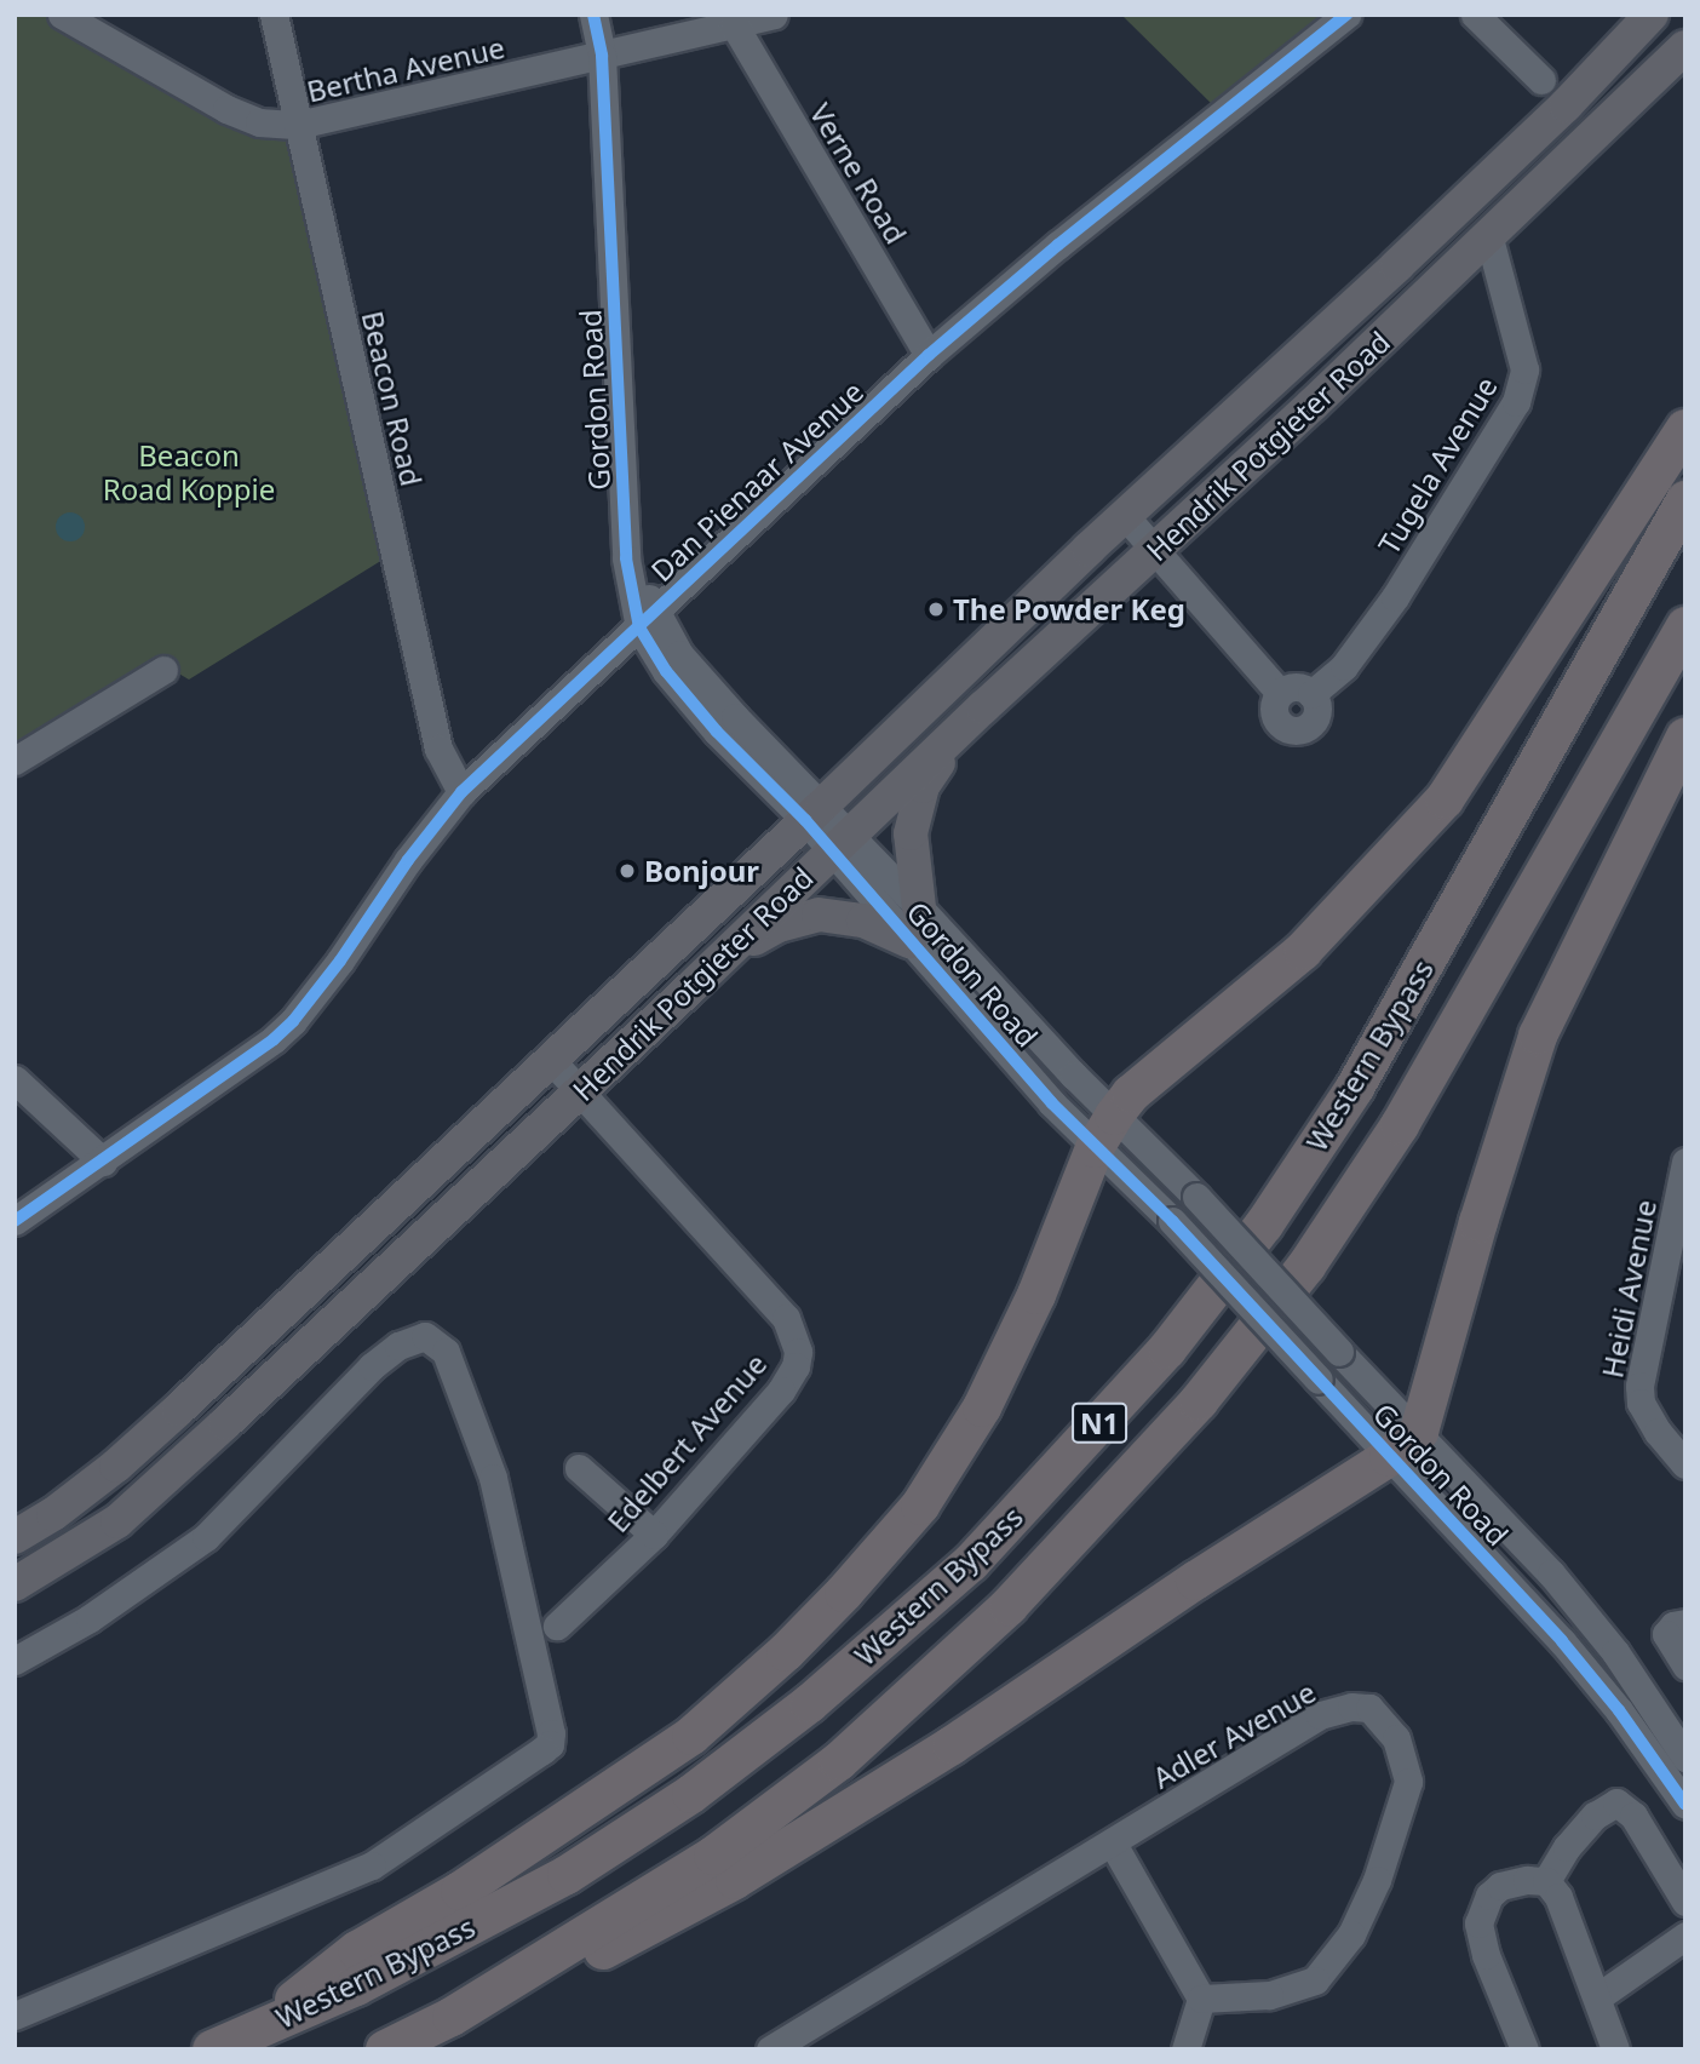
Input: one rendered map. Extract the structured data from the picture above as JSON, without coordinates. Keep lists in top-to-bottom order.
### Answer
{
  "streets": {
    "highway": ["Western Bypass", "N1"],
    "main road": ["Hendrik Potgieter Road"],
    "street": [
      "Bertha Avenue",
      "Verne Road",
      "Beacon Road",
      "Gordon Road",
      "Tugela Avenue",
      "Dan Pienaar Avenue",
      "Heidi Avenue",
      "Edelbert Avenue",
      "Adler Avenue"
    ]
  },
  "crossings": [
    ["Bertha Avenue", "Verne Road"],
    ["Bertha Avenue", "Beacon Road"],
    ["Bertha Avenue", "Gordon Road"],
    ["Verne Road", "Dan Pienaar Avenue"],
    ["Beacon Road", "Dan Pienaar Avenue"],
    ["Gordon Road", "Hendrik Potgieter Road"],
    ["Gordon Road", "Dan Pienaar Avenue"],
    ["Hendrik Potgieter Road", "Tugela Avenue"],
    ["Hendrik Potgieter Road", "Edelbert Avenue"]
  ],
  "parks": ["Beacon Road Koppie"],
  "places": ["The Powder Keg", "Bonjour"]
}
